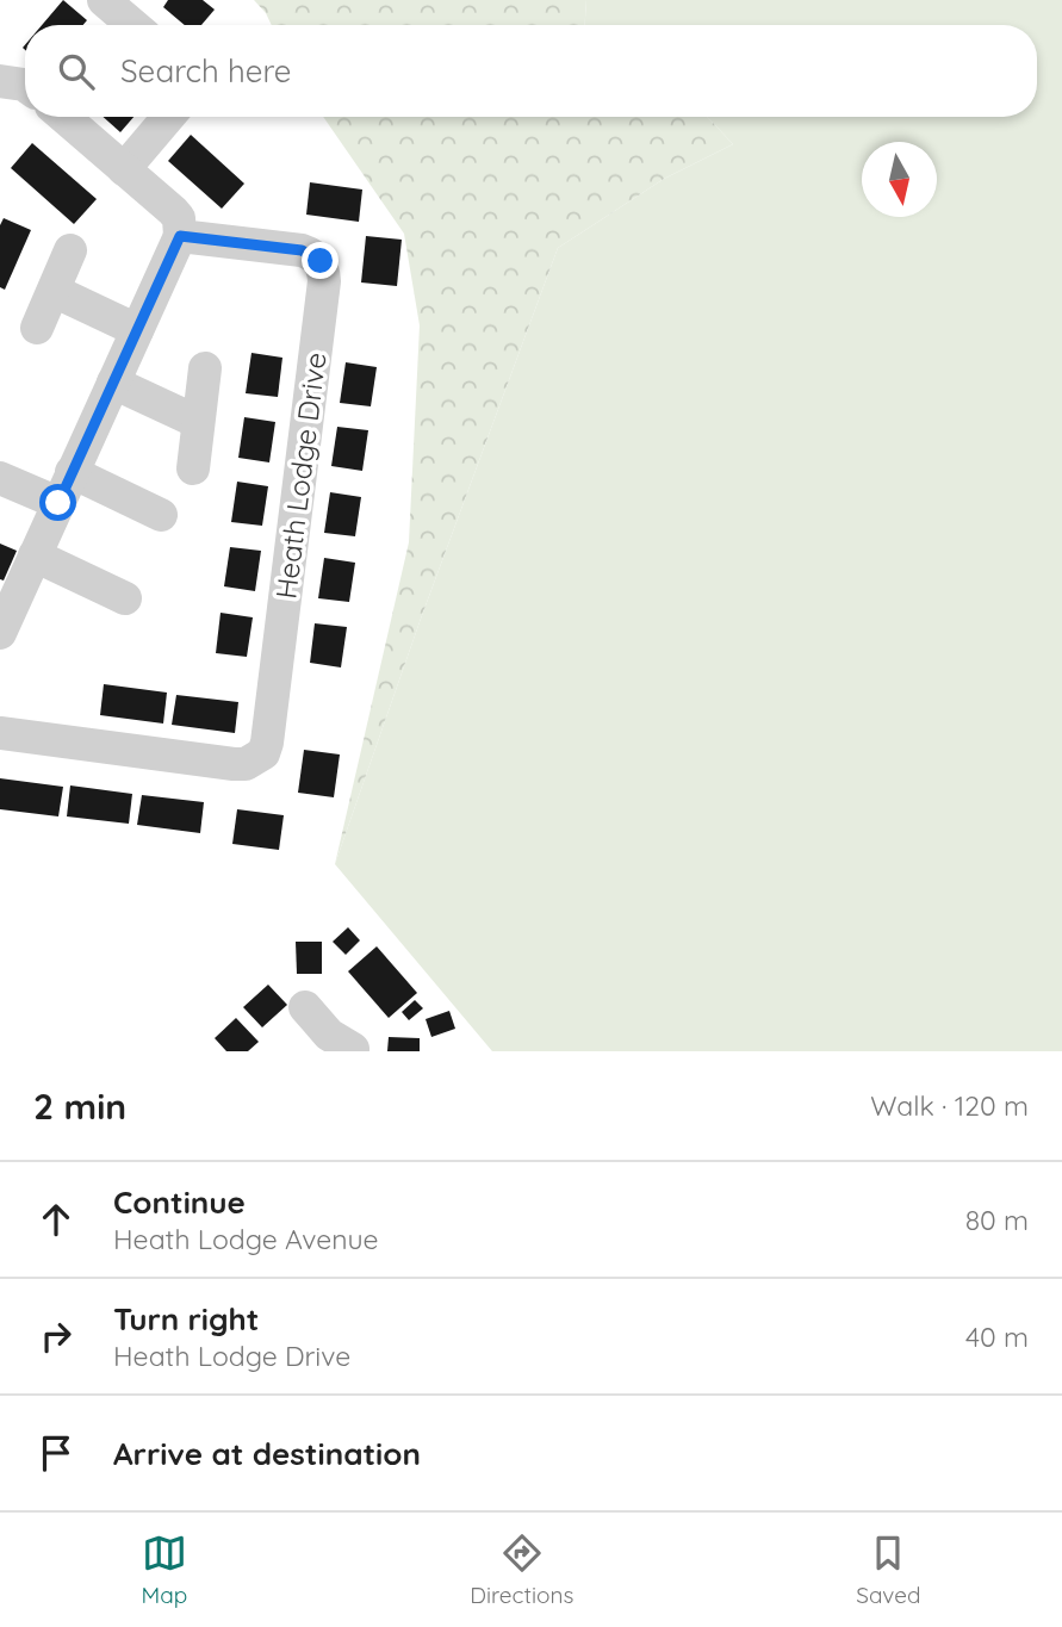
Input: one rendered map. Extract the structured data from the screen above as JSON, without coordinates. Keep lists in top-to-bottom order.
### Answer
{
  "streets": {
    "street": ["Heath Lodge Drive"]
  },
  "north": "bottom",
  "page": {
    "search": "Search here",
    "heading": ["2 min", "Walk · 120 m"],
    "list": [
      ["Continue", "Heath Lodge Avenue", "80 m"],
      ["Turn right", "Heath Lodge Drive", "40 m"],
      "Arrive at destination"
    ],
    "nav": ["Map", "Directions", "Saved"]
  }
}
